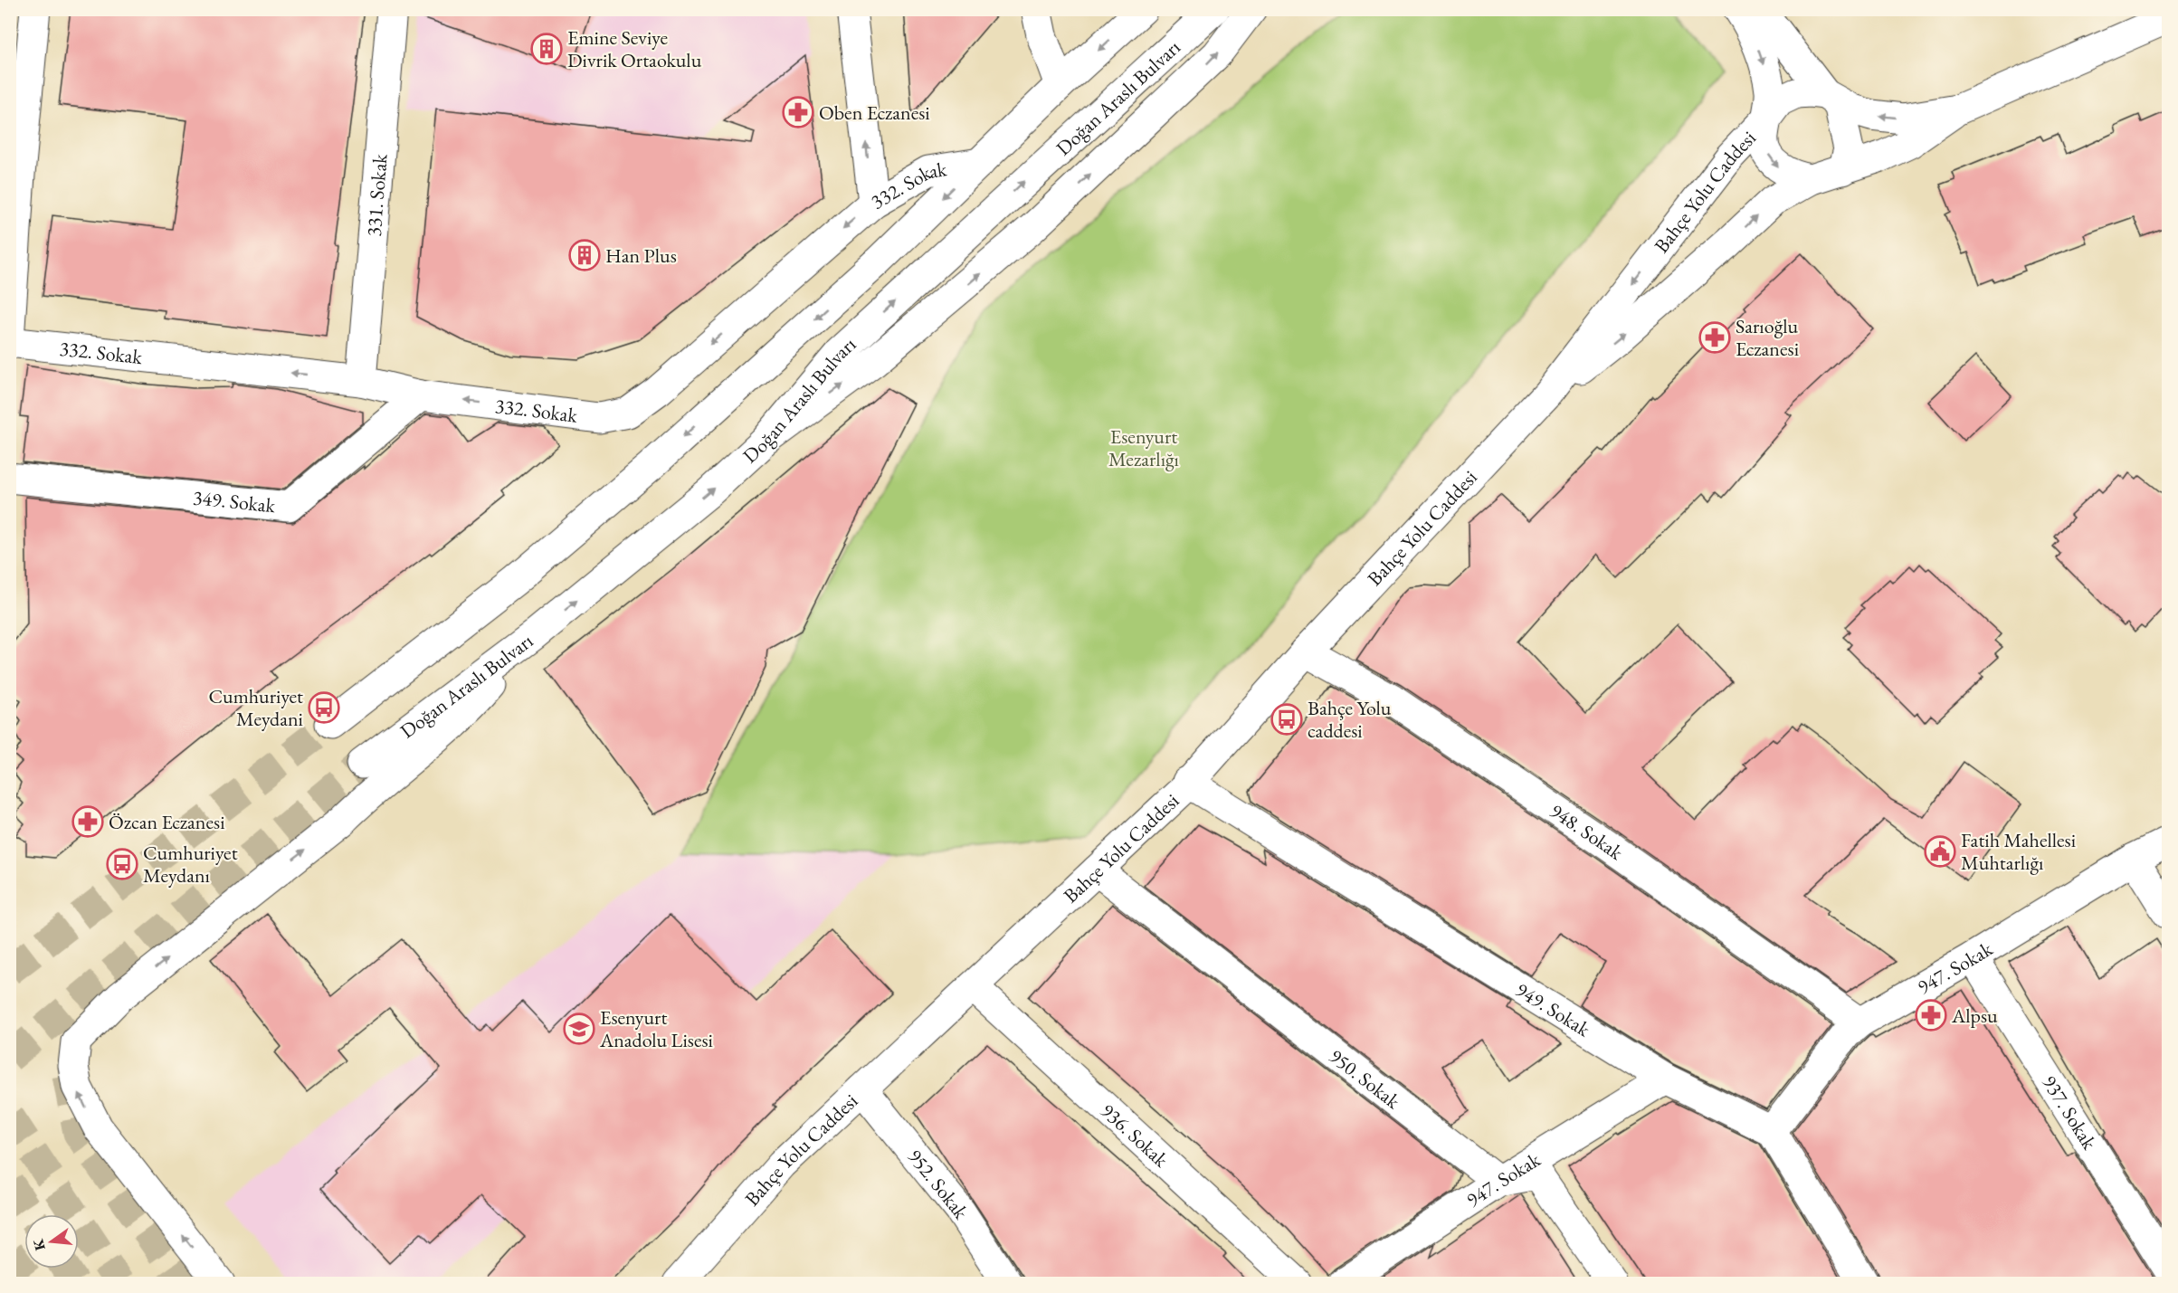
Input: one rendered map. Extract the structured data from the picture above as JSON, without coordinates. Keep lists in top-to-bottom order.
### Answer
{
  "streets": {
    "main road": [
      "Doğan Araslı Bulvarı",
      "332. Sokak",
      "Bahçe Yolu Caddesi",
      "331. Sokak",
      "349. Sokak",
      "948. Sokak",
      "947. Sokak",
      "949. Sokak",
      "950. Sokak",
      "937. Sokak",
      "936. Sokak",
      "952. Sokak"
    ]
  },
  "crossings": [
    ["332. Sokak", "331. Sokak"],
    ["332. Sokak", "349. Sokak"],
    ["Bahçe Yolu Caddesi", "948. Sokak"],
    ["Bahçe Yolu Caddesi", "949. Sokak"],
    ["Bahçe Yolu Caddesi", "950. Sokak"],
    ["Bahçe Yolu Caddesi", "936. Sokak"],
    ["Bahçe Yolu Caddesi", "952. Sokak"],
    ["948. Sokak", "947. Sokak"],
    ["947. Sokak", "949. Sokak"],
    ["947. Sokak", "950. Sokak"],
    ["947. Sokak", "937. Sokak"]
  ],
  "one_way": ["332. Sokak"],
  "parks": ["Esenyurt Mezarlığı"],
  "places": {
    "building": ["Emine Seviye Divrik Ortaokulu", "Han Plus"],
    "pharmacy": [
      "Oben Eczanesi",
      "Sarıoğlu Eczanesi",
      "Özcan Eczanesi",
      "Alpsu"
    ],
    "bus stop": ["Cumhuriyet Meydani", "Bahçe Yolu caddesi", "Cumhuriyet Meydanı"],
    "public building": ["Fatih Mahellesi Muhtarlığı"],
    "school or university": ["Esenyurt Anadolu Lisesi"]
  },
  "north": "left"
}
